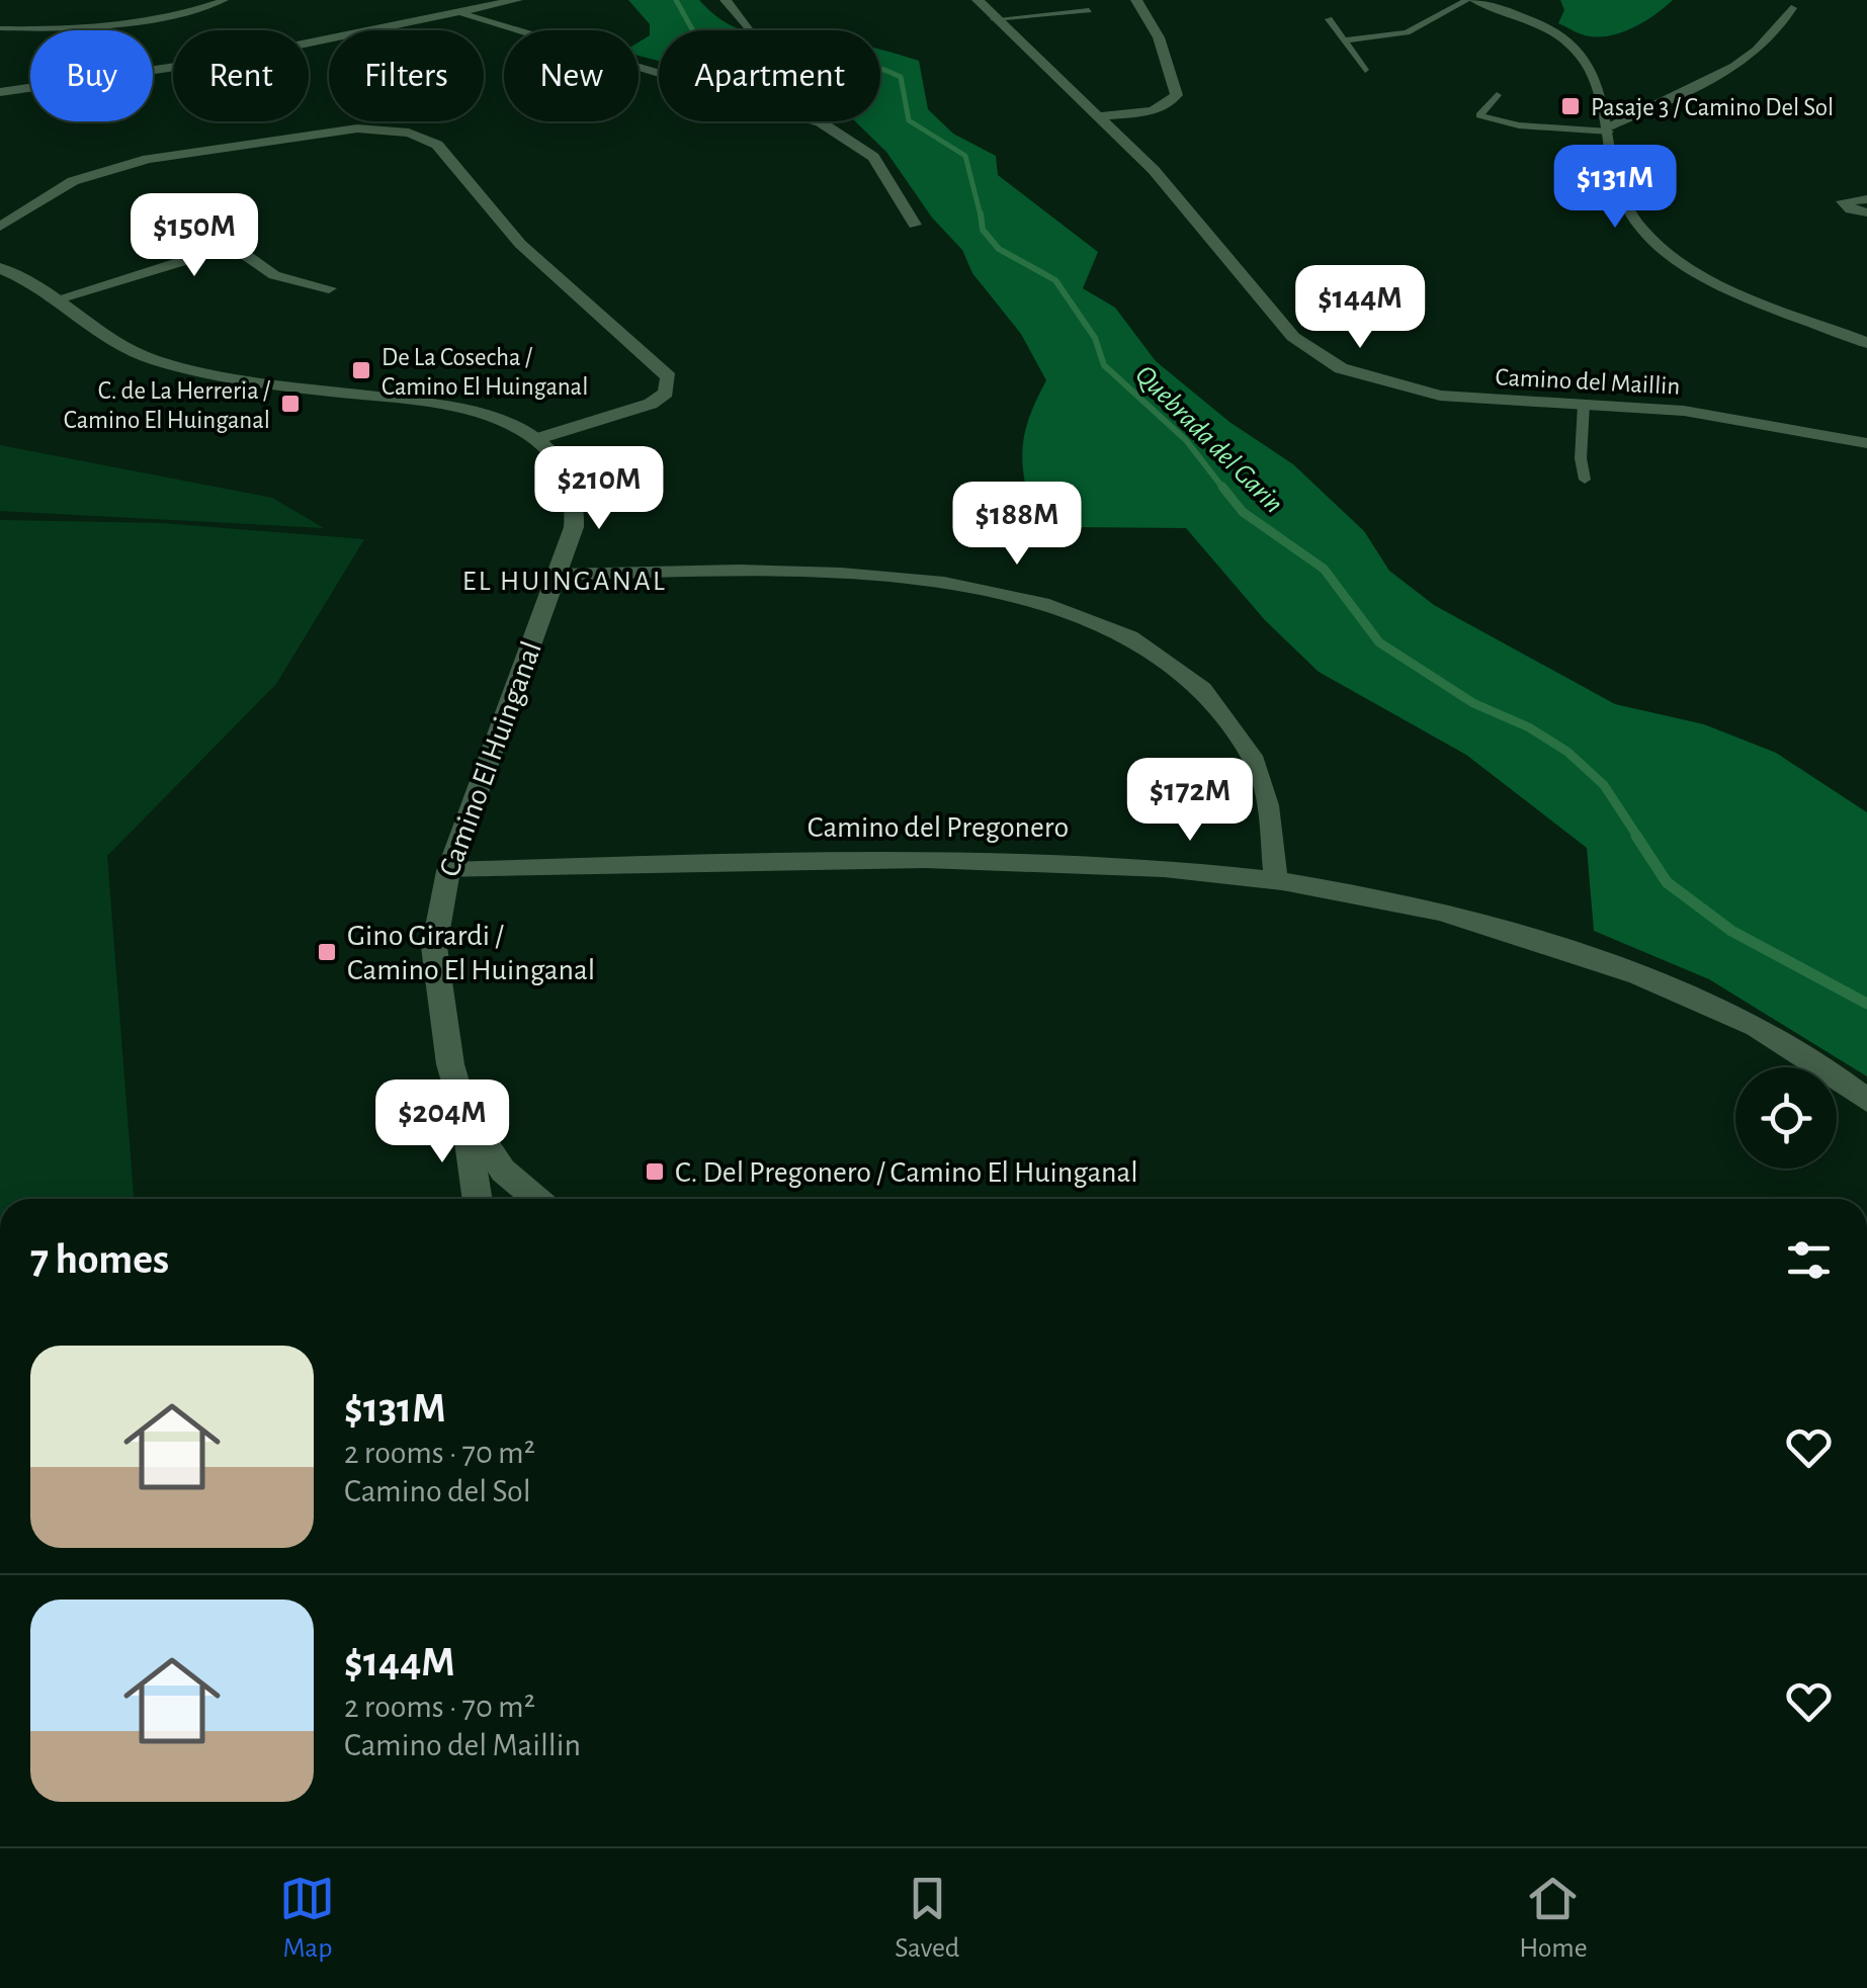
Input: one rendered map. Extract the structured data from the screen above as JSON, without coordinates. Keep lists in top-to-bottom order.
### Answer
{
  "streets": {
    "street": ["Camino del Maillin", "Camino El Huinganal", "Camino del Pregonero"]
  },
  "crossings": [
    ["Camino El Huinganal", "Camino del Pregonero"]
  ],
  "districts": ["EL HUINGANAL"],
  "water": ["Quebrada del Garin"],
  "places": {
    "transit": [
      "Pasaje 3 / Camino Del Sol",
      "De La Cosecha / Camino El Huinganal",
      "C. de La Herreria / Camino El Huinganal",
      "Gino Girardi / Camino El Huinganal",
      "C. Del Pregonero / Camino El Huinganal"
    ]
  },
  "page": {
    "chip": [
      "Buy",
      "Rent",
      "Filters",
      "New",
      "Apartment"
    ],
    "price": [
      "$131M",
      "$150M",
      "$144M",
      "$210M",
      "$188M",
      "$172M",
      "$204M"
    ],
    "heading": "7 homes",
    "list": [
      {
        "name": "$131M",
        "note": "2 rooms · 70 m² · Camino del Sol"
      },
      {
        "name": "$144M",
        "note": "2 rooms · 70 m² · Camino del Maillin"
      }
    ],
    "tabs": ["Map", "Saved", "Home"]
  }
}
